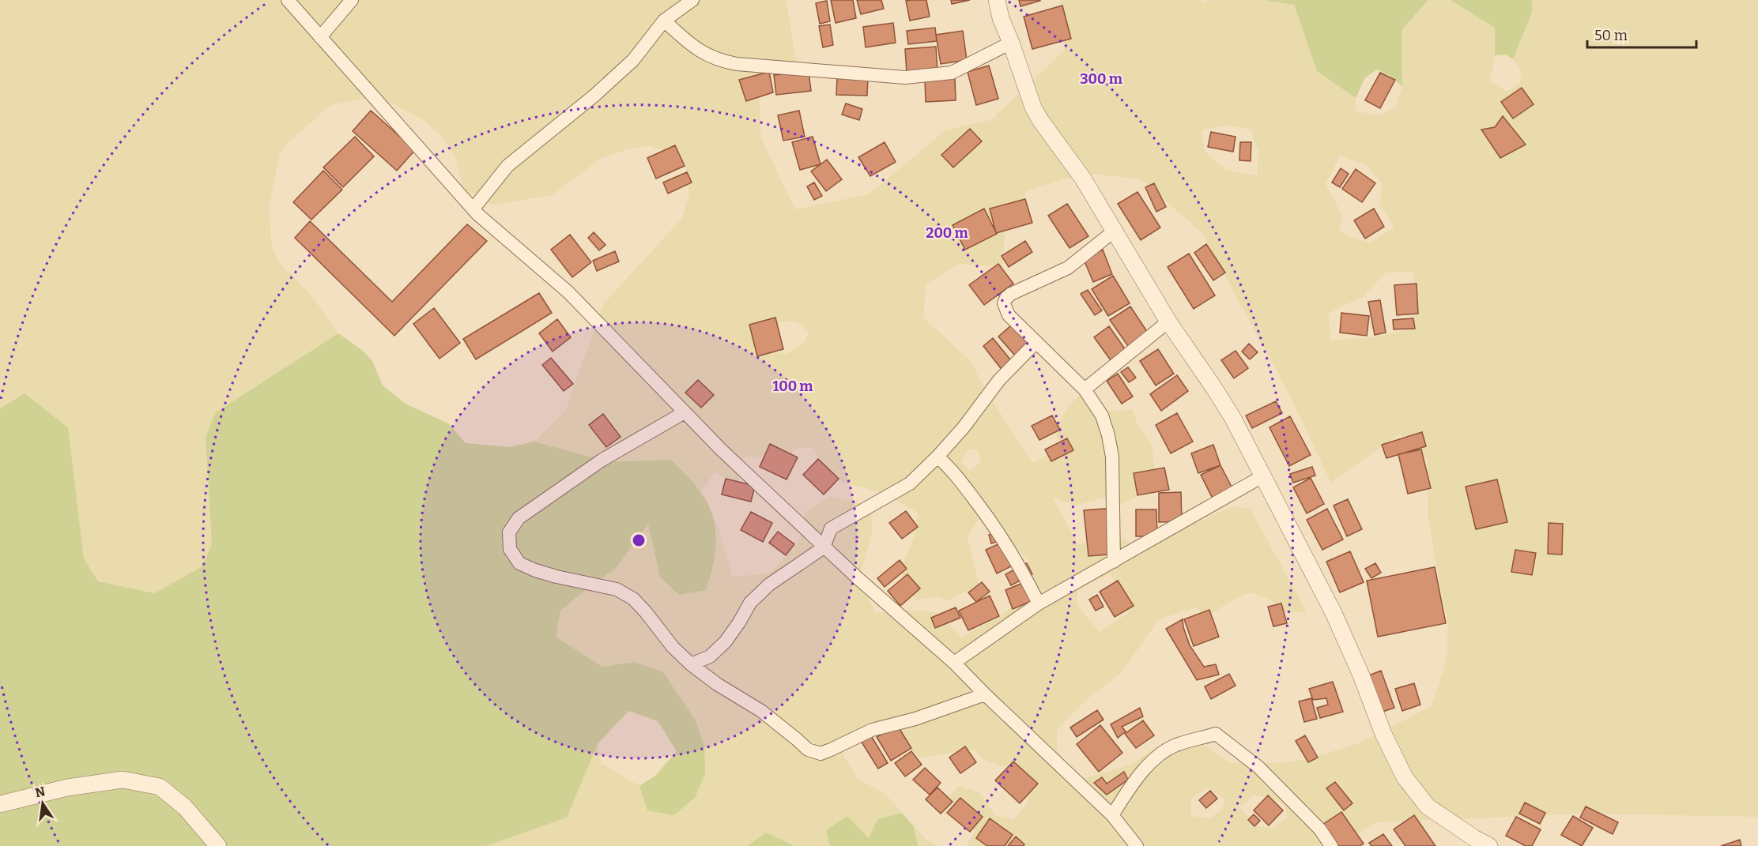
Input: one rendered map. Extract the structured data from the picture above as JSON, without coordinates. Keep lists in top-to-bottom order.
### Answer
{
  "scale_bar": "50 m",
  "north": "top",
  "rings": ["300 m", "200 m", "100 m"]
}
